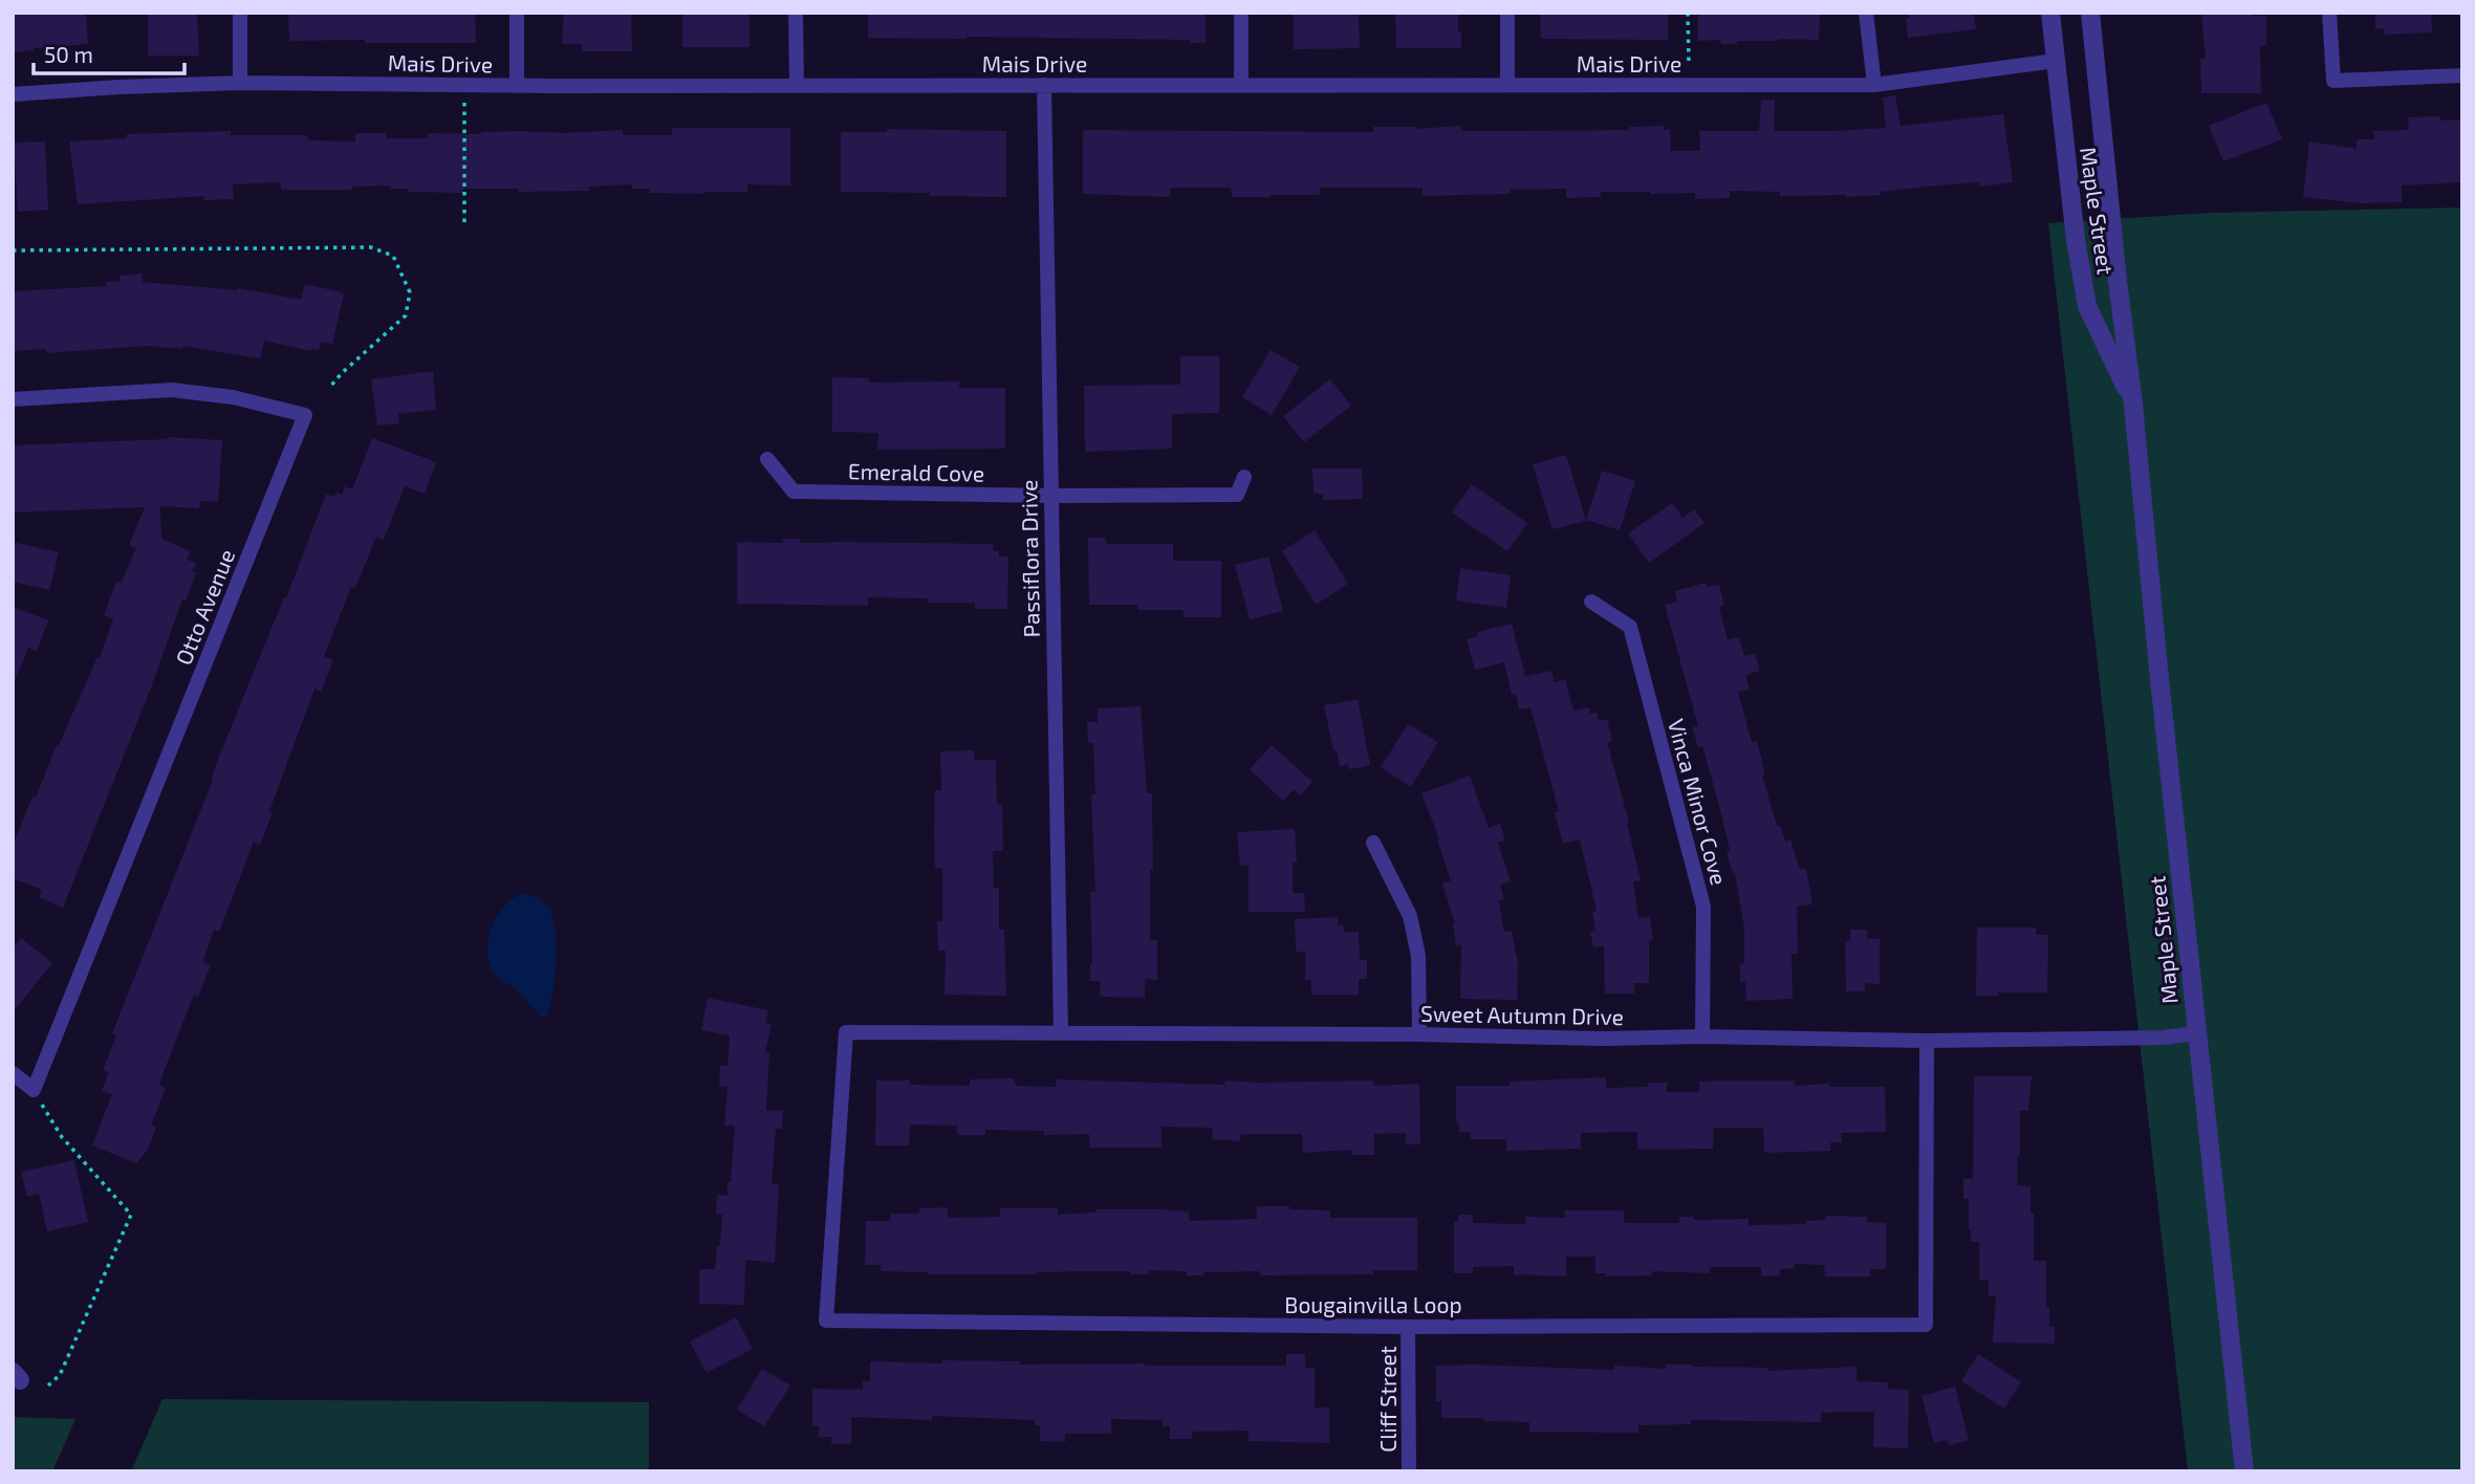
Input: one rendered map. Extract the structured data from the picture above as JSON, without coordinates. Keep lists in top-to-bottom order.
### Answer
{
  "streets": {
    "street": [
      "Mais Drive",
      "Maple Street",
      "Emerald Cove",
      "Passiflora Drive",
      "Otto Avenue",
      "Vinca Minor Cove",
      "Sweet Autumn Drive",
      "Bougainvilla Loop",
      "Cliff Street"
    ]
  },
  "crossings": [
    ["Mais Drive", "Maple Street"],
    ["Mais Drive", "Passiflora Drive"],
    ["Maple Street", "Sweet Autumn Drive"],
    ["Emerald Cove", "Passiflora Drive"],
    ["Passiflora Drive", "Sweet Autumn Drive"],
    ["Vinca Minor Cove", "Sweet Autumn Drive"],
    ["Sweet Autumn Drive", "Bougainvilla Loop"],
    ["Bougainvilla Loop", "Cliff Street"]
  ],
  "scale_bar": "50 m"
}
